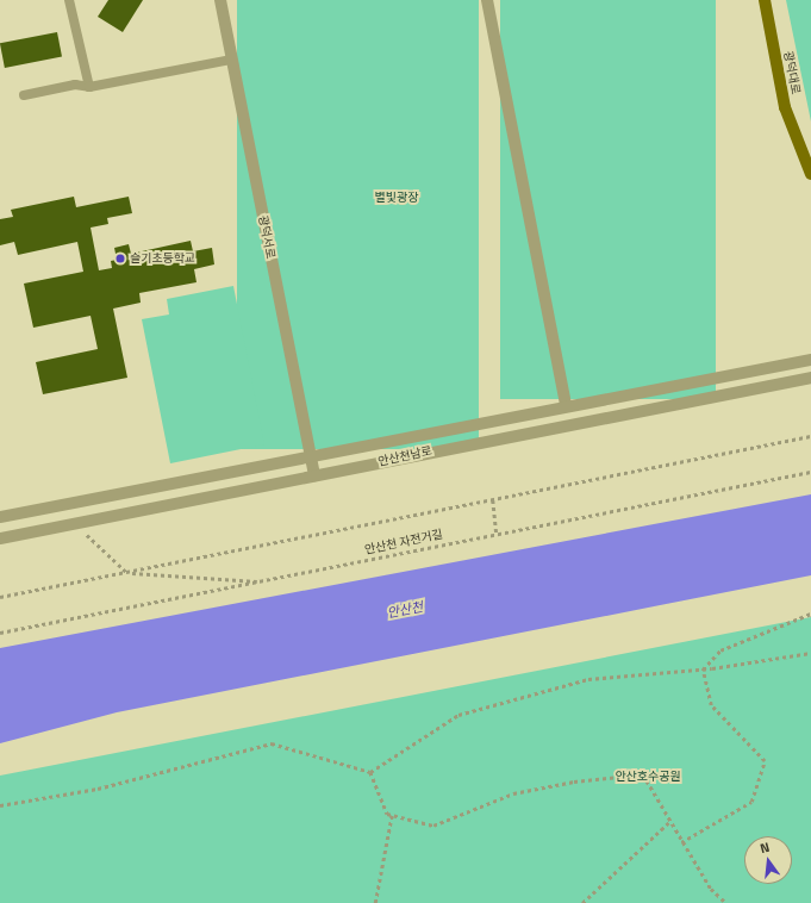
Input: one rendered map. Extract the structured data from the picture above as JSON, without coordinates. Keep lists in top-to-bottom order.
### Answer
{
  "streets": {
    "main road": ["광덕대로"],
    "street": ["광덕서로", "안산천남로"],
    "path": ["안산천 자전거길"]
  },
  "crossings": [
    ["광덕서로", "안산천남로"]
  ],
  "water": ["안산천"],
  "parks": ["별빛광장", "안산호수공원"],
  "places": ["슬기초등학교"],
  "north": "top"
}
